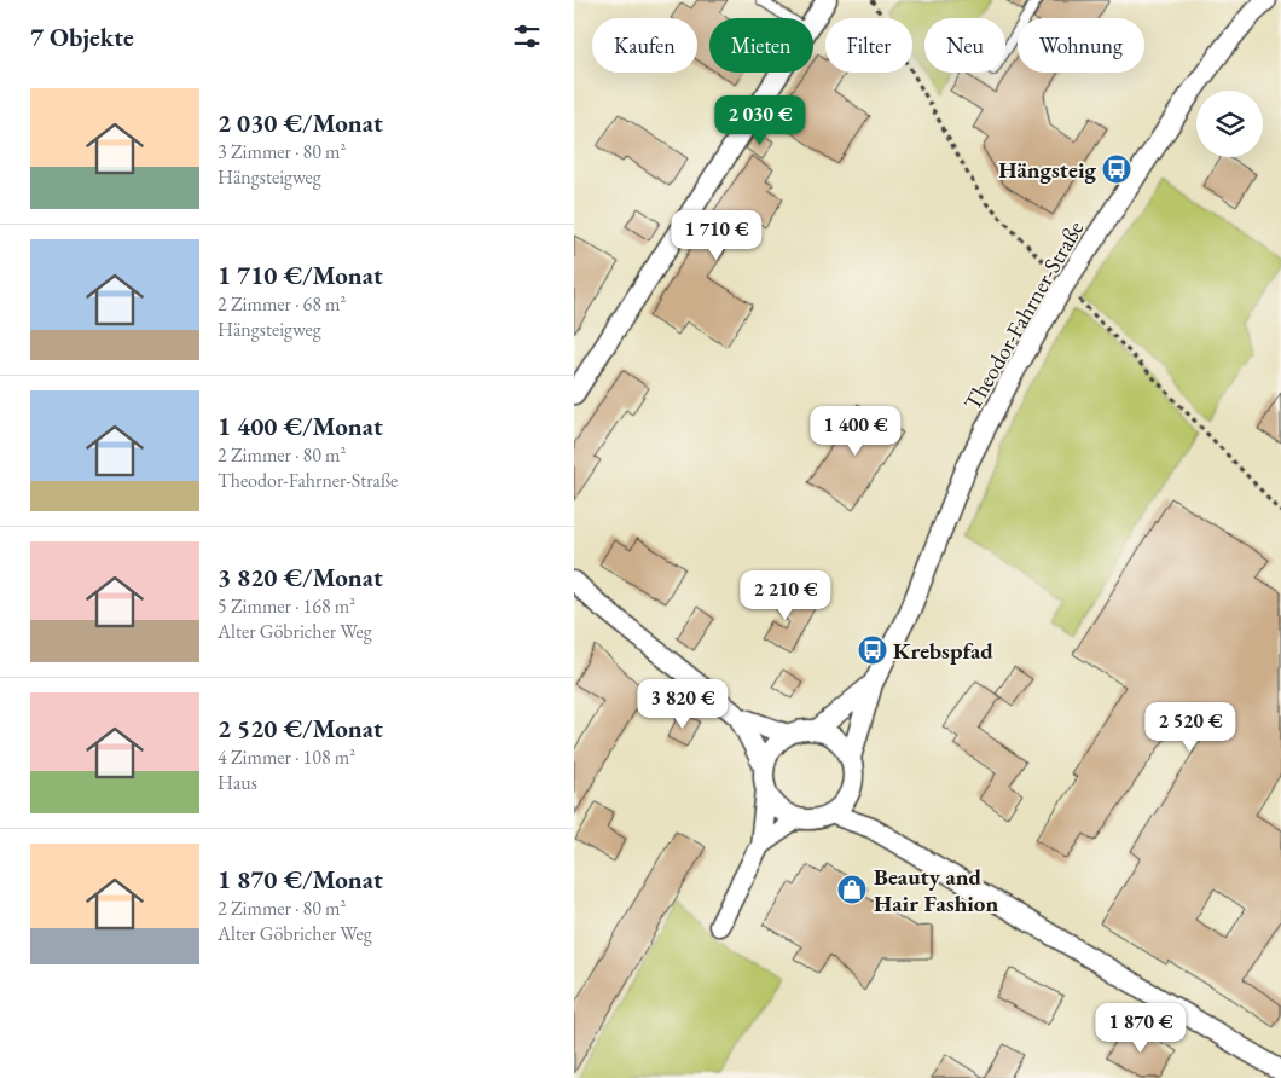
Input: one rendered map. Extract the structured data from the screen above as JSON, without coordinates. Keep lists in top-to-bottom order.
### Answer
{
  "streets": {
    "street": ["Theodor-Fahrner-Straße"]
  },
  "places": {
    "bus stop": ["Hängsteig", "Krebspfad"],
    "shop": ["Beauty and Hair Fashion"]
  },
  "page": {
    "heading": "7 Objekte",
    "chip": [
      "Kaufen",
      "Mieten",
      "Filter",
      "Neu",
      "Wohnung"
    ],
    "list": [
      {
        "name": "2 030 €/Monat",
        "note": "3 Zimmer · 80 m² · Hängsteigweg"
      },
      {
        "name": "1 710 €/Monat",
        "note": "2 Zimmer · 68 m² · Hängsteigweg"
      },
      {
        "name": "1 400 €/Monat",
        "note": "2 Zimmer · 80 m² · Theodor-Fahrner-Straße"
      },
      {
        "name": "3 820 €/Monat",
        "note": "5 Zimmer · 168 m² · Alter Göbricher Weg"
      },
      {
        "name": "2 520 €/Monat",
        "note": "4 Zimmer · 108 m² · Haus"
      },
      {
        "name": "1 870 €/Monat",
        "note": "2 Zimmer · 80 m² · Alter Göbricher Weg"
      }
    ],
    "price": [
      "2 030 €",
      "1 710 €",
      "1 400 €",
      "2 210 €",
      "3 820 €",
      "2 520 €",
      "1 870 €"
    ]
  }
}
